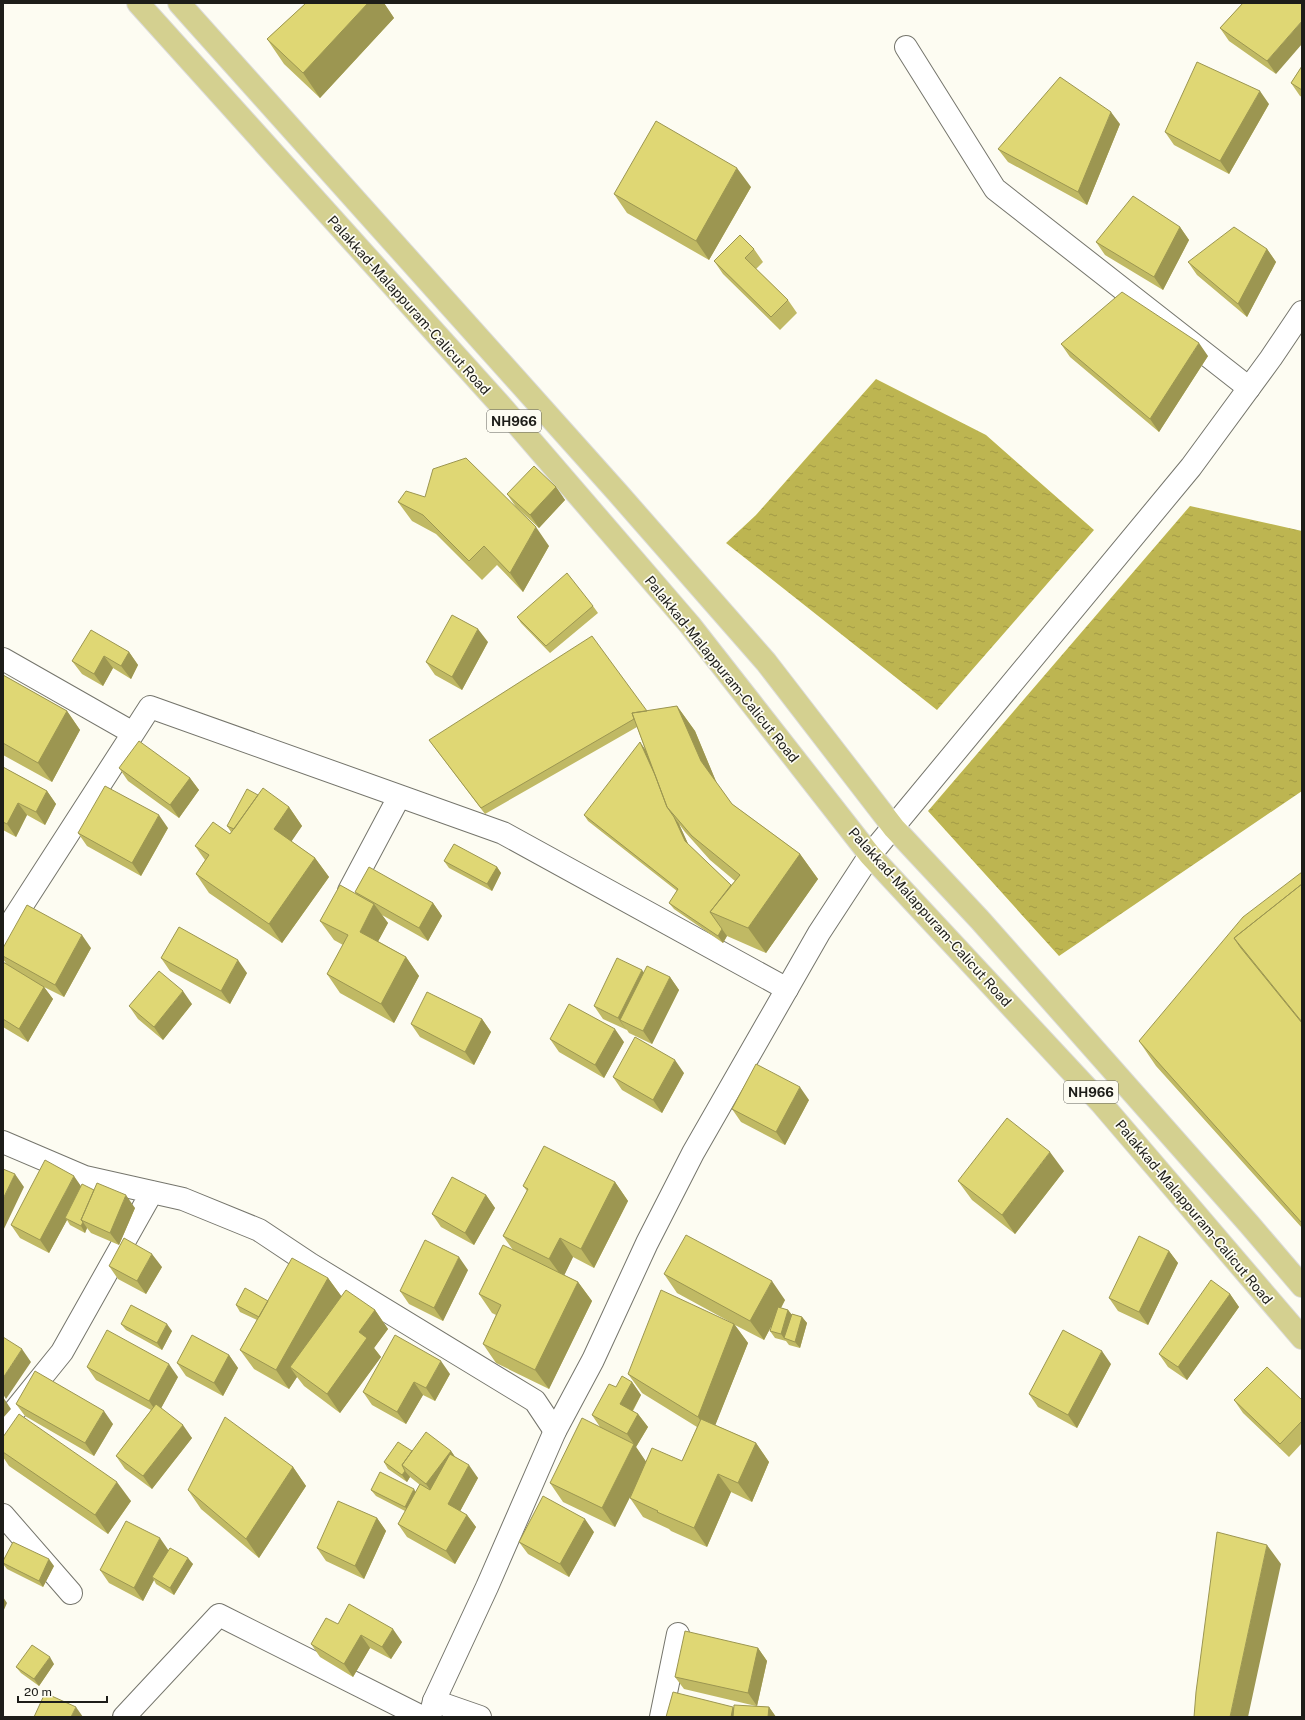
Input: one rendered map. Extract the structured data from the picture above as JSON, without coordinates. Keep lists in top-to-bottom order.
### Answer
{
  "streets": {
    "highway": ["Palakkad-Malappuram-Calicut Road", "NH966"]
  },
  "scale_bar": "20 m"
}
